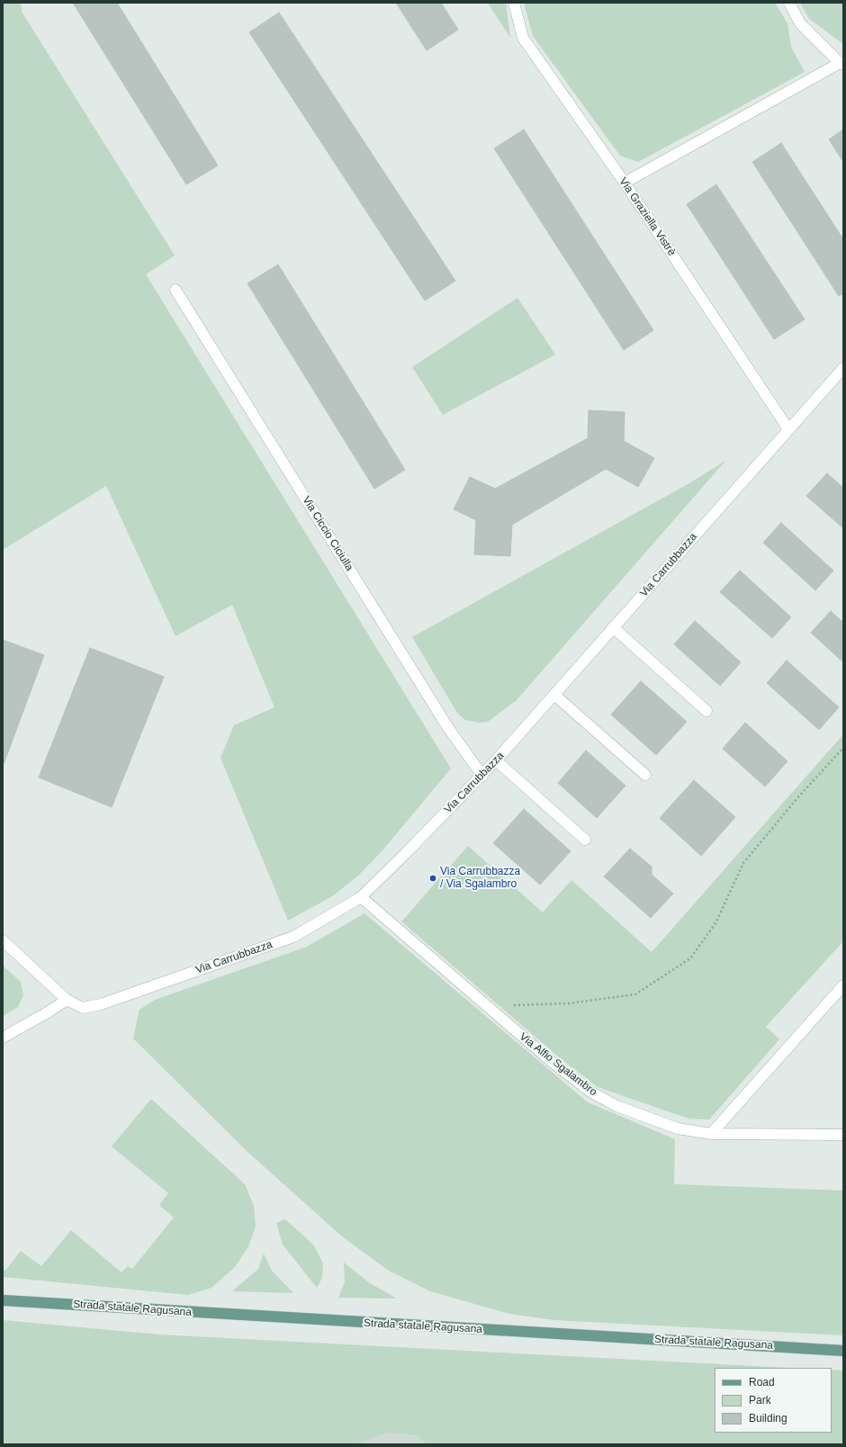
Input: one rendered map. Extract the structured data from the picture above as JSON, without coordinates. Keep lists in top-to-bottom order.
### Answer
{
  "streets": {
    "main road": ["Strada statale Ragusana"],
    "street": [
      "Via Graziella Vistrè",
      "Via Ciccio Ciciulla",
      "Via Carrubbazza",
      "Via Alfio Sgalambro"
    ]
  },
  "crossings": [
    ["Via Graziella Vistrè", "Via Carrubbazza"],
    ["Via Ciccio Ciciulla", "Via Carrubbazza"],
    ["Via Carrubbazza", "Via Alfio Sgalambro"]
  ],
  "places": ["Via Carrubbazza / Via Sgalambro"],
  "legend": ["Road", "Park", "Building"]
}
